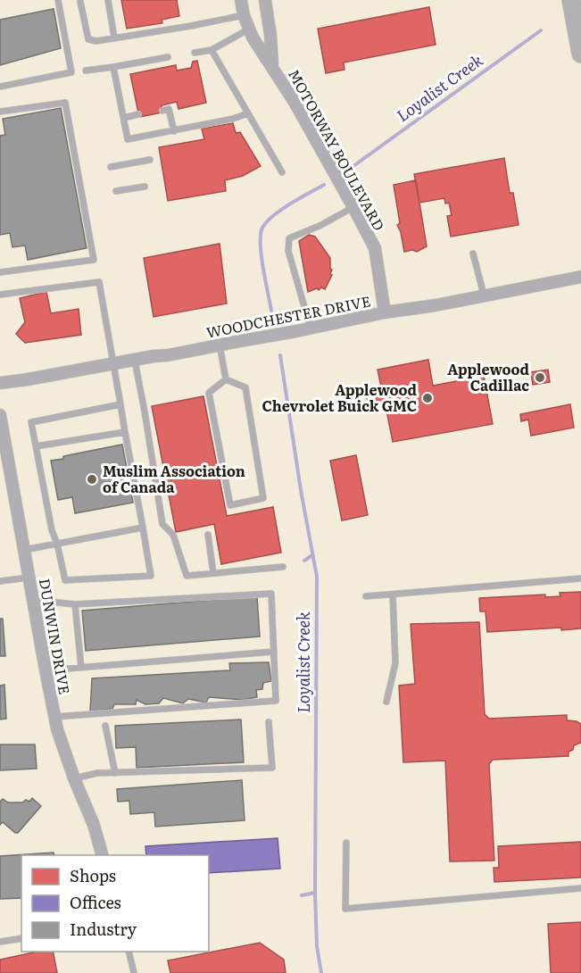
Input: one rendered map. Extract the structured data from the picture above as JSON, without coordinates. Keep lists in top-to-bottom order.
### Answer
{
  "streets": {
    "street": ["MOTORWAY BOULEVARD", "WOODCHESTER DRIVE", "DUNWIN DRIVE"]
  },
  "crossings": [
    ["MOTORWAY BOULEVARD", "WOODCHESTER DRIVE"]
  ],
  "water": ["Loyalist Creek"],
  "places": ["Applewood Cadillac", "Applewood Chevrolet Buick GMC", "Muslim Association of Canada"],
  "legend": ["Shops", "Offices", "Industry"]
}
